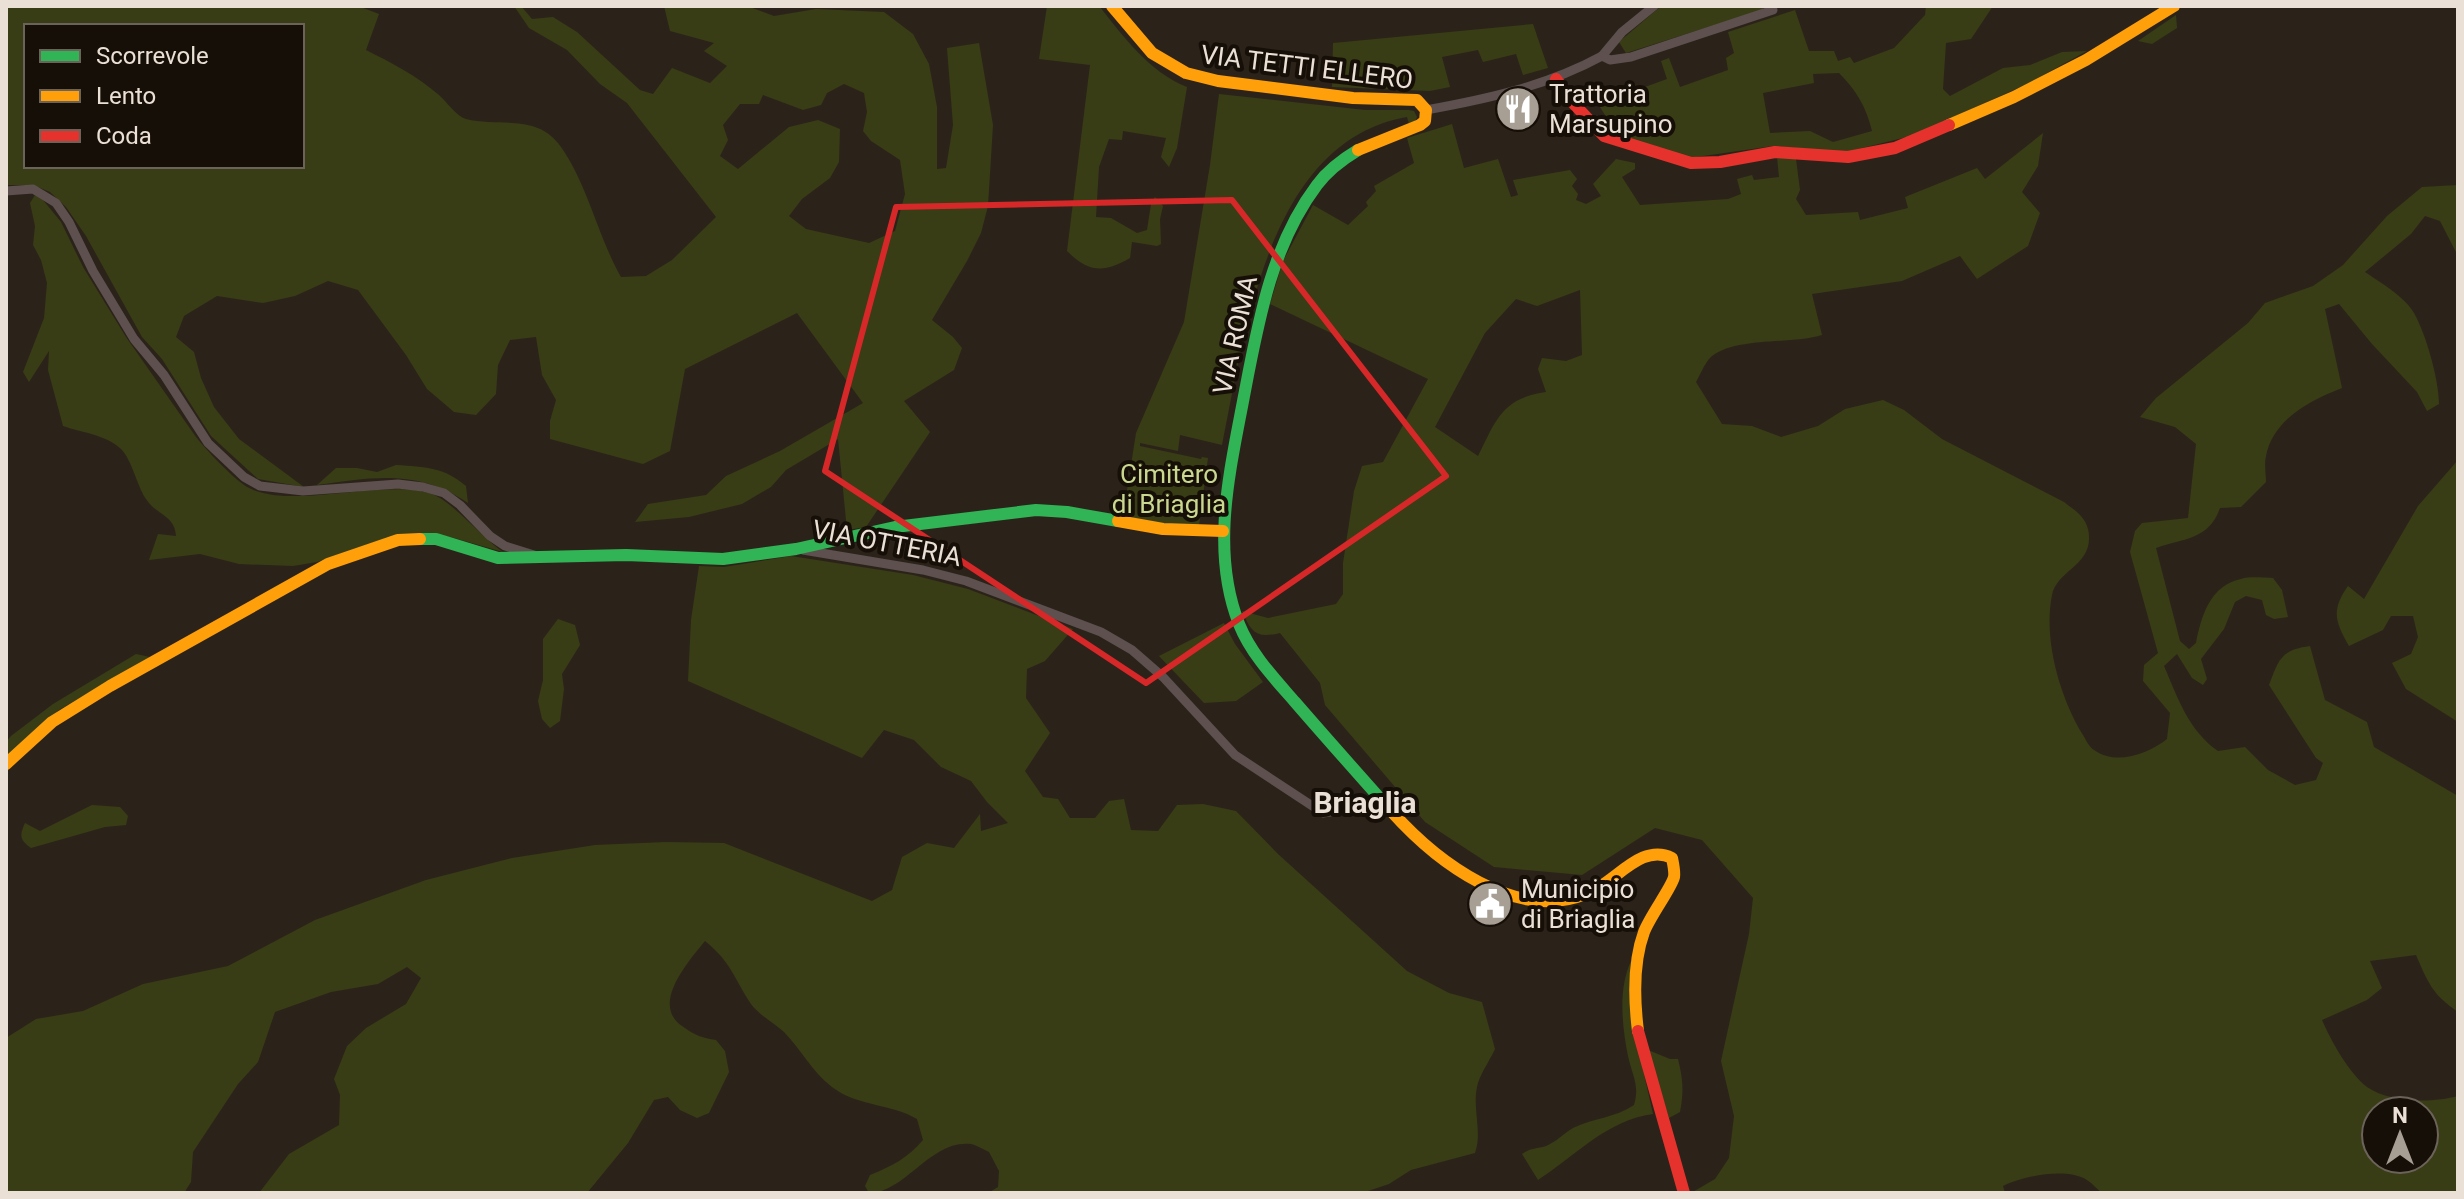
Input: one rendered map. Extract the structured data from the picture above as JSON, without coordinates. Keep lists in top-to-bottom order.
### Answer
{
  "streets": {
    "street": ["VIA TETTI ELLERO", "VIA ROMA", "VIA OTTERIA"]
  },
  "crossings": [
    ["VIA TETTI ELLERO", "VIA ROMA"],
    ["VIA ROMA", "VIA OTTERIA"]
  ],
  "districts": ["Briaglia"],
  "parks": ["Cimitero di Briaglia"],
  "places": {
    "restaurant": ["Trattoria Marsupino"],
    "public building": ["Municipio di Briaglia"]
  },
  "legend": ["Scorrevole", "Lento", "Coda"],
  "north": "top"
}
